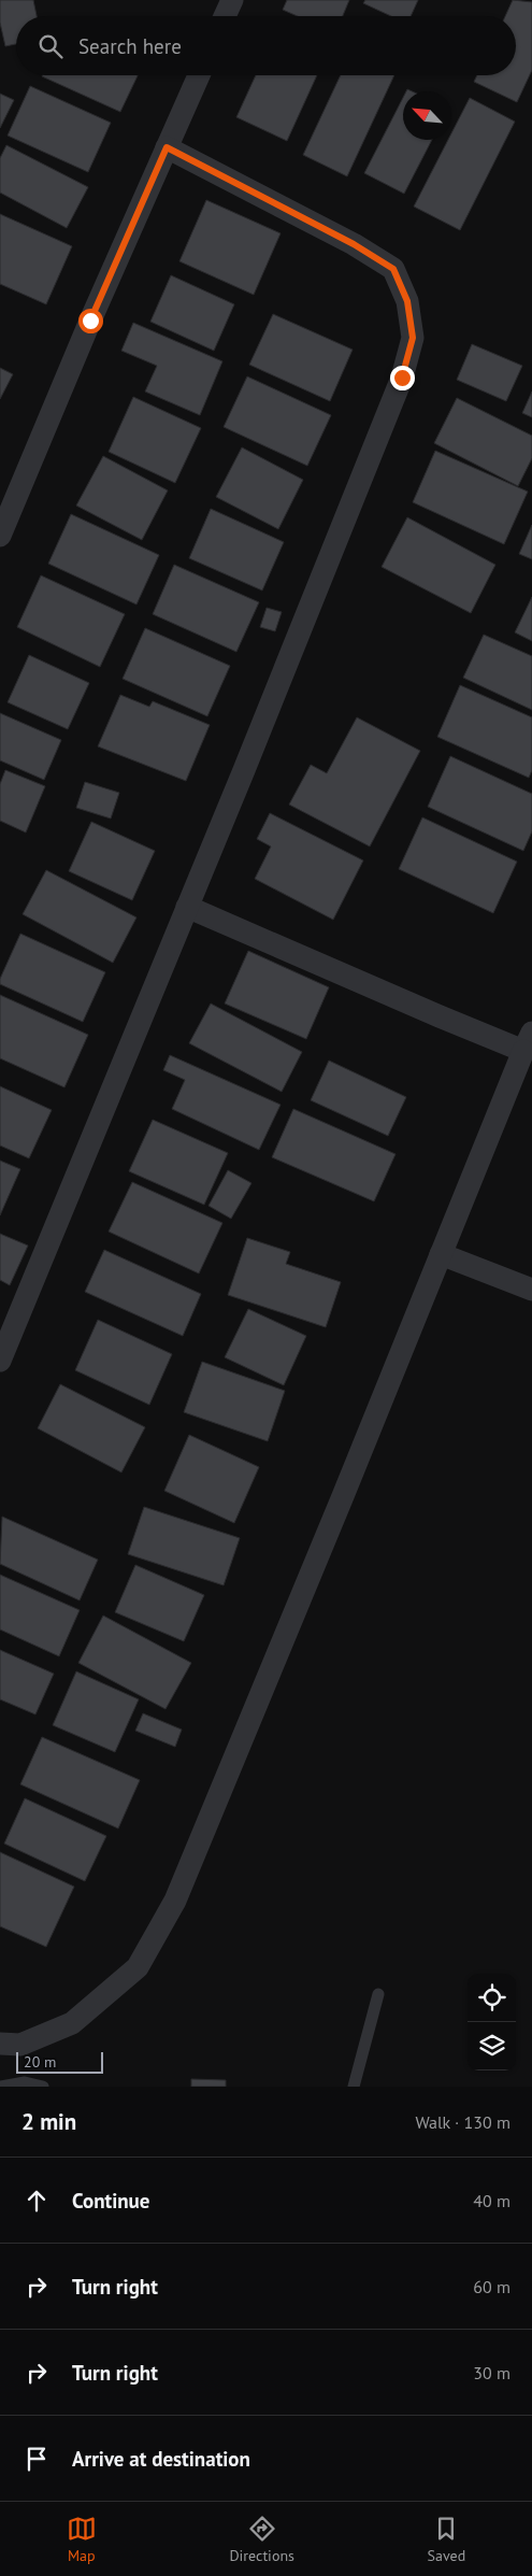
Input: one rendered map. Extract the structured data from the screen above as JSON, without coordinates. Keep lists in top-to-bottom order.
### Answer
{
  "scale_bar": "20 m",
  "north": "top left",
  "page": {
    "search": "Search here",
    "scale": "20 m",
    "heading": ["2 min", "Walk · 130 m"],
    "list": [
      ["Continue", "40 m"],
      ["Turn right", "60 m"],
      ["Turn right", "30 m"],
      "Arrive at destination"
    ],
    "nav": ["Map", "Directions", "Saved"]
  }
}
